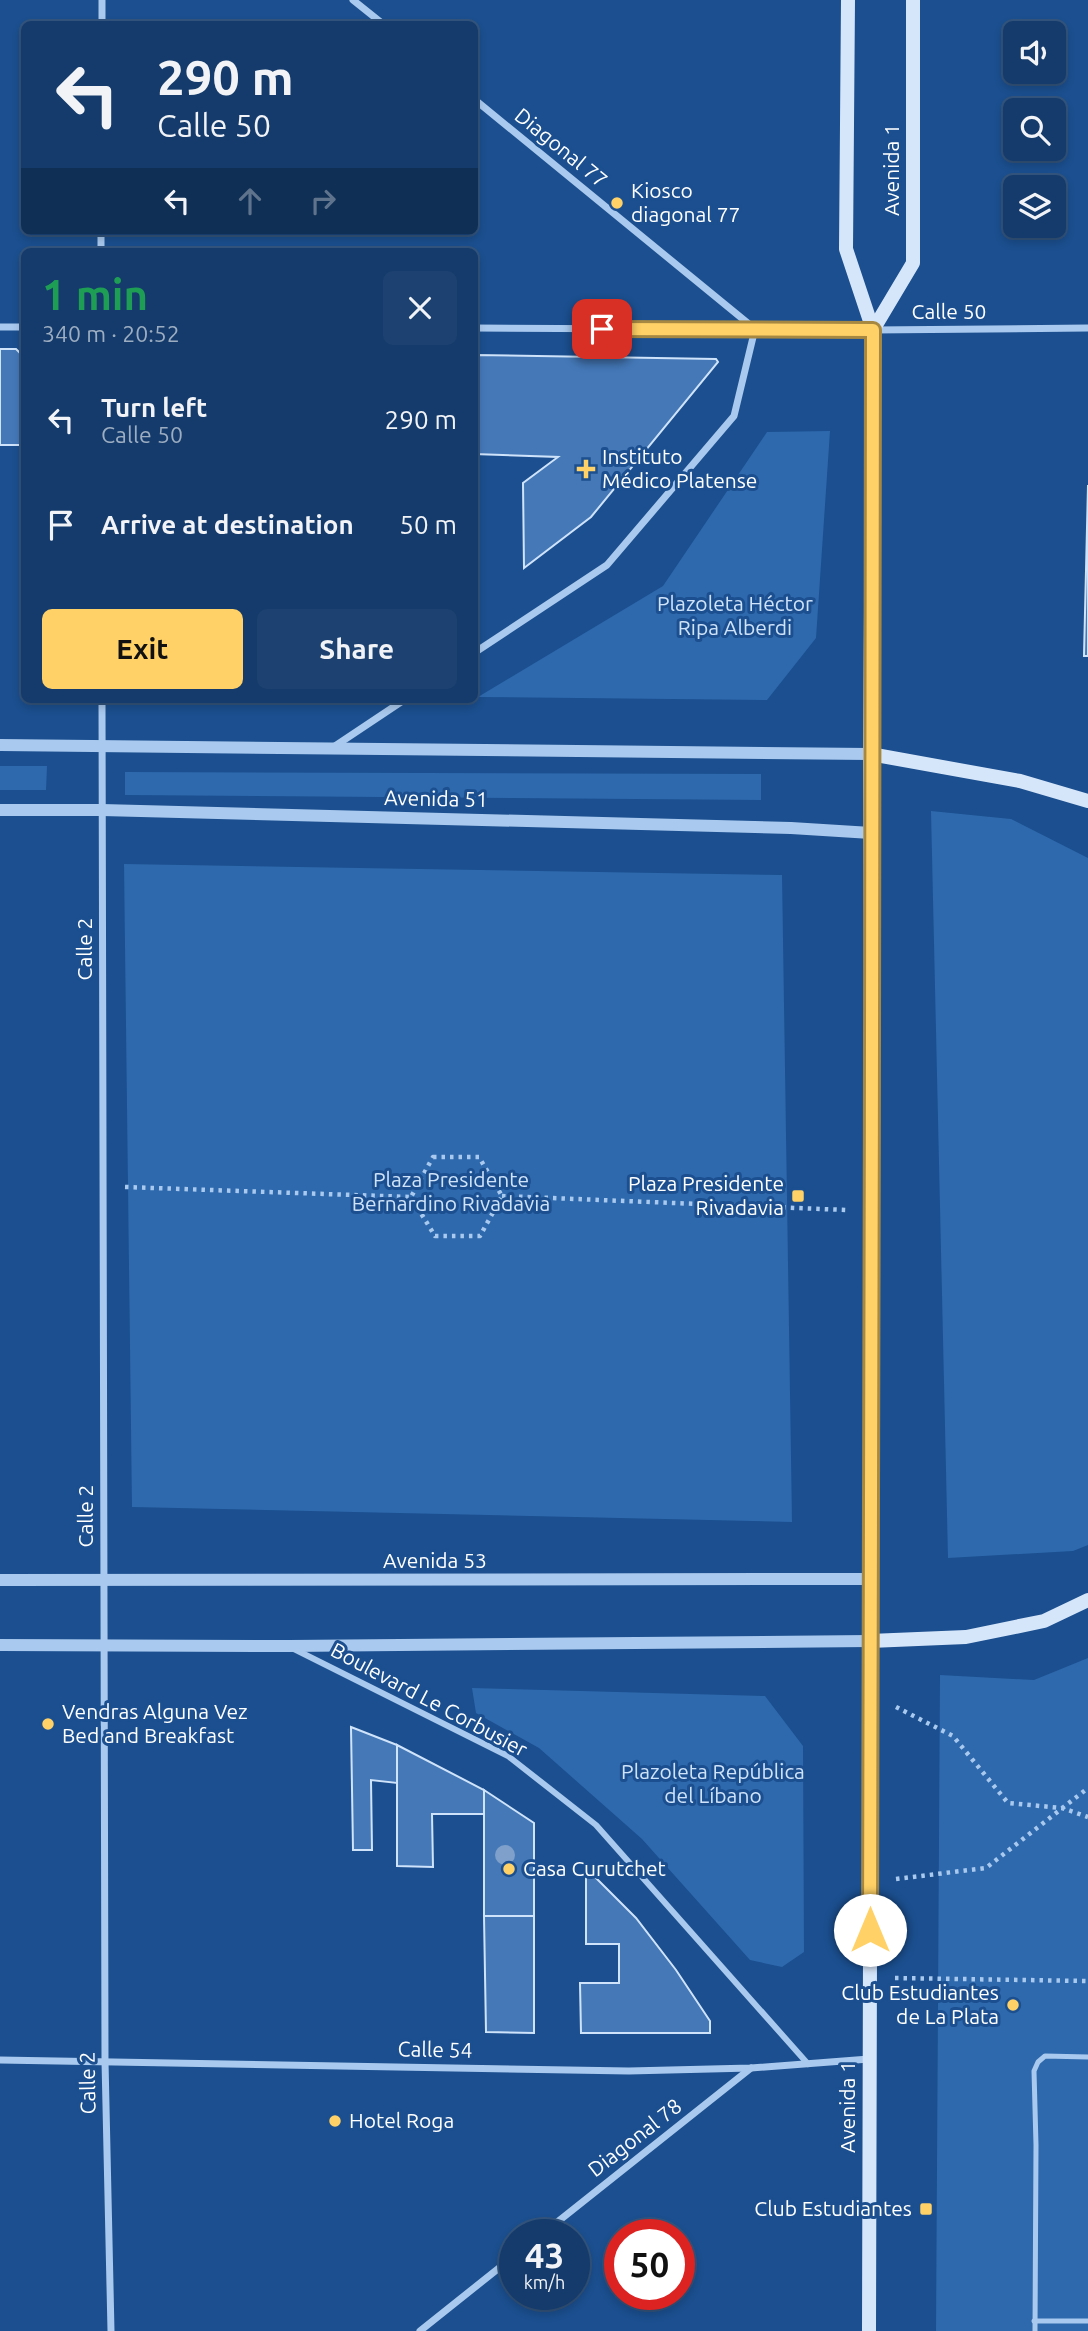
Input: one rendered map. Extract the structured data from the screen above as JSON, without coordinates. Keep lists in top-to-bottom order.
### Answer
{
  "streets": {
    "main road": ["Avenida 1"],
    "street": [
      "Diagonal 77",
      "Calle 50",
      "Avenida 51",
      "Calle 2",
      "Avenida 53",
      "Boulevard Le Corbusier",
      "Calle 54",
      "Diagonal 78"
    ]
  },
  "crossings": [
    ["Diagonal 77", "Calle 50"],
    ["Avenida 1", "Calle 50"],
    ["Avenida 1", "Avenida 51"],
    ["Avenida 1", "Avenida 53"],
    ["Avenida 1", "Calle 54"],
    ["Avenida 51", "Calle 2"],
    ["Calle 2", "Avenida 53"],
    ["Calle 2", "Calle 54"],
    ["Boulevard Le Corbusier", "Calle 54"],
    ["Calle 54", "Diagonal 78"]
  ],
  "parks": ["Plazoleta Héctor Ripa Alberdi", "Plaza Presidente Bernardino Rivadavia", "Plazoleta República del Líbano"],
  "places": {
    "other": [
      "Kiosco diagonal 77",
      "Vendras Alguna Vez Bed and Breakfast",
      "Casa Curutchet",
      "Club Estudiantes de La Plata",
      "Hotel Roga"
    ],
    "health": ["Instituto Médico Platense"],
    "transit": ["Plaza Presidente Rivadavia", "Club Estudiantes"]
  },
  "page": {
    "turn": ["290 m", "Calle 50"],
    "heading": ["1 min", "340 m · 20:52"],
    "list": [
      {
        "name": "Turn left",
        "note": "Calle 50",
        "value": "290 m"
      },
      {
        "name": "Arrive at destination",
        "value": "50 m"
      }
    ],
    "buttons": ["Exit", "Share"],
    "speed": "43 km/h",
    "limit": "50"
  }
}
